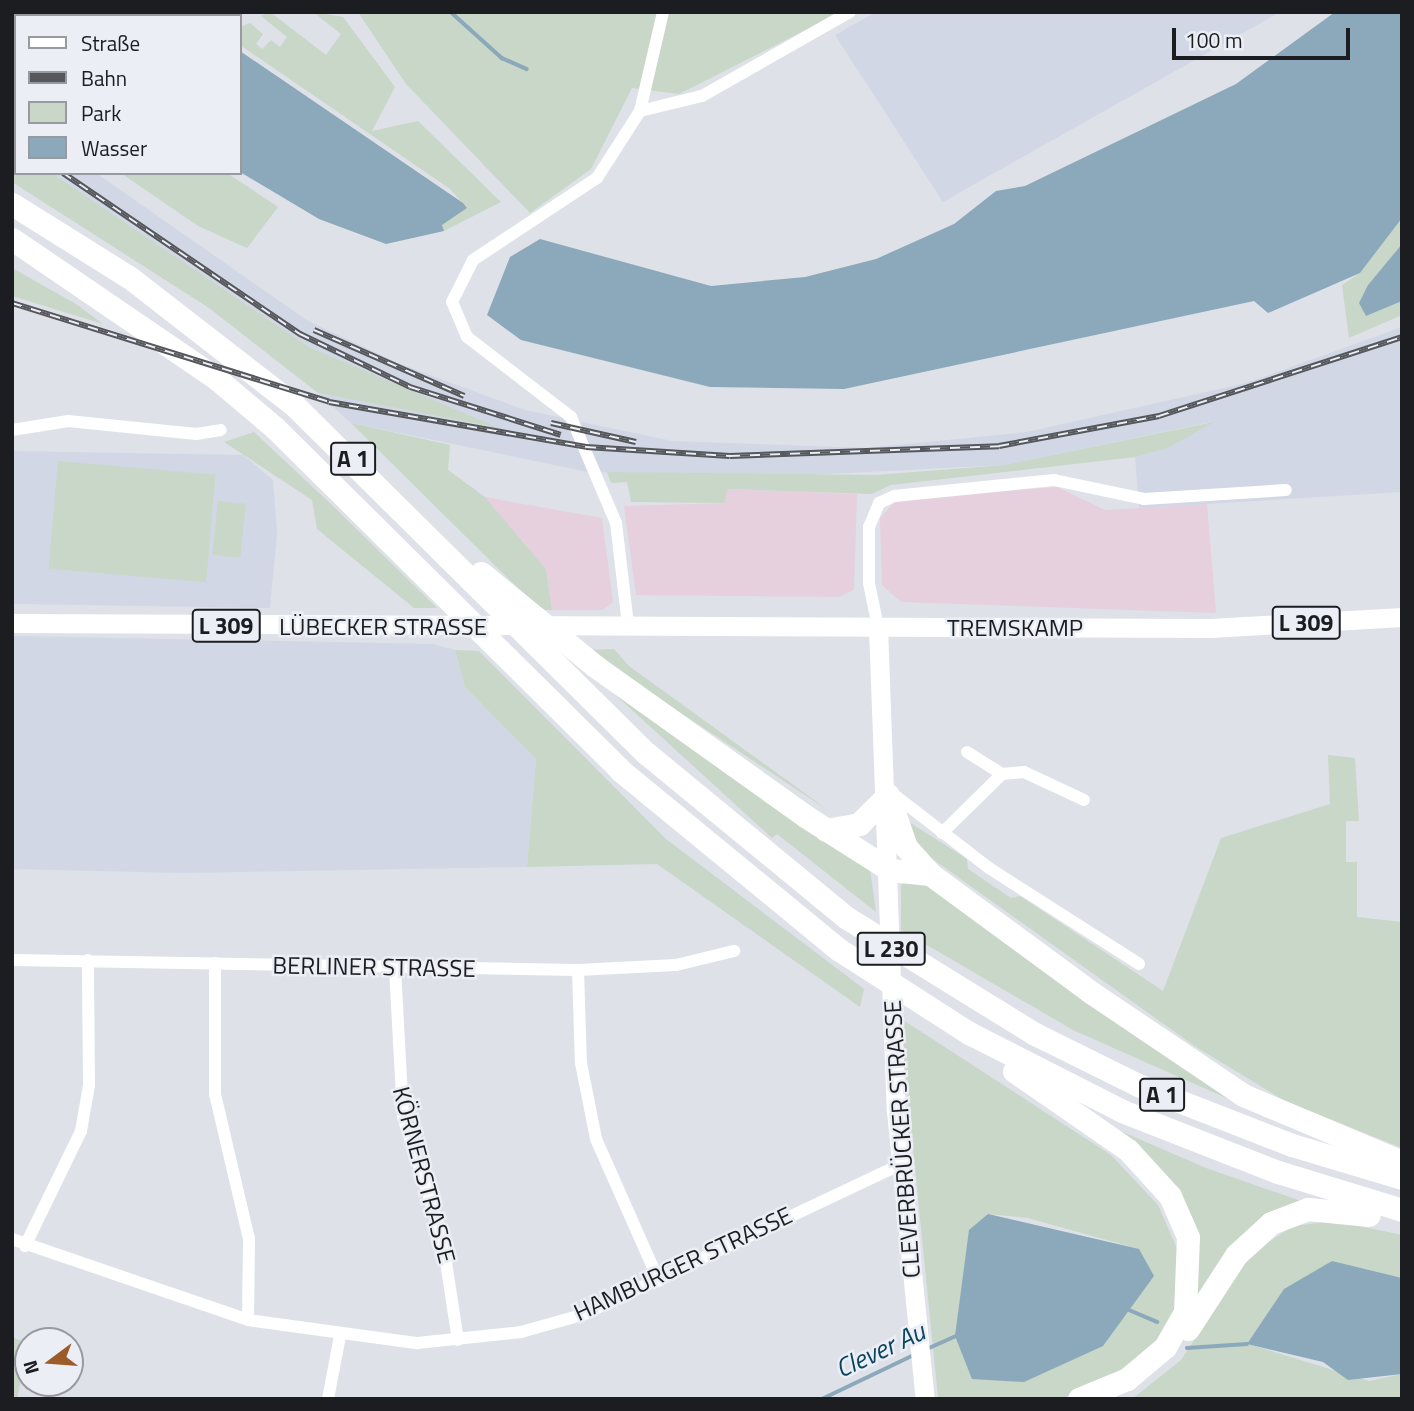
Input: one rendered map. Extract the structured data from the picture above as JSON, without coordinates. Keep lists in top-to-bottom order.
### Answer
{
  "streets": {
    "highway": ["A 1"],
    "main road": [
      "L 309",
      "LÜBECKER STRASSE",
      "TREMSKAMP",
      "L 230",
      "CLEVERBRÜCKER STRASSE"
    ],
    "street": ["BERLINER STRASSE", "KÖRNERSTRASSE", "HAMBURGER STRASSE"]
  },
  "crossings": [
    ["LÜBECKER STRASSE", "TREMSKAMP"],
    ["TREMSKAMP", "CLEVERBRÜCKER STRASSE"],
    ["BERLINER STRASSE", "KÖRNERSTRASSE"],
    ["CLEVERBRÜCKER STRASSE", "HAMBURGER STRASSE"],
    ["KÖRNERSTRASSE", "HAMBURGER STRASSE"]
  ],
  "water": ["Clever Au"],
  "legend": [
    "Straße",
    "Bahn",
    "Park",
    "Wasser"
  ],
  "scale_bar": "100 m",
  "north": "left"
}
